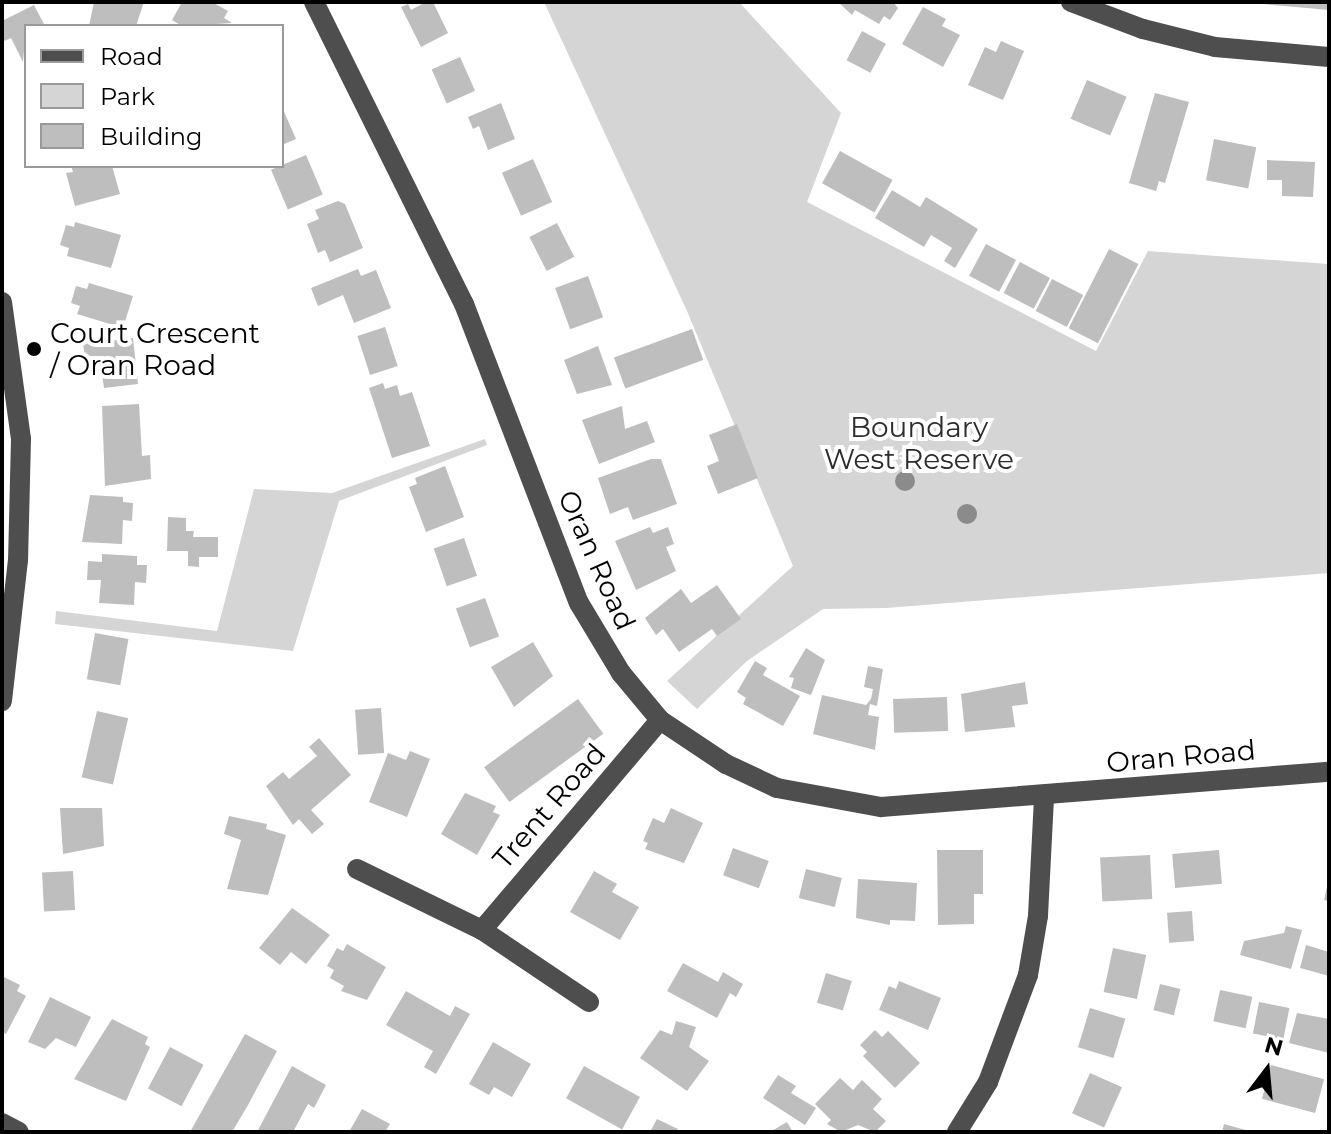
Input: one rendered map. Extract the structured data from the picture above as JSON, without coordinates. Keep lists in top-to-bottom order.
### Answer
{
  "streets": {
    "street": ["Oran Road", "Trent Road"]
  },
  "crossings": [
    ["Oran Road", "Trent Road"]
  ],
  "parks": ["Boundary West Reserve"],
  "places": ["Court Crescent / Oran Road"],
  "legend": ["Road", "Park", "Building"],
  "north": "top"
}
